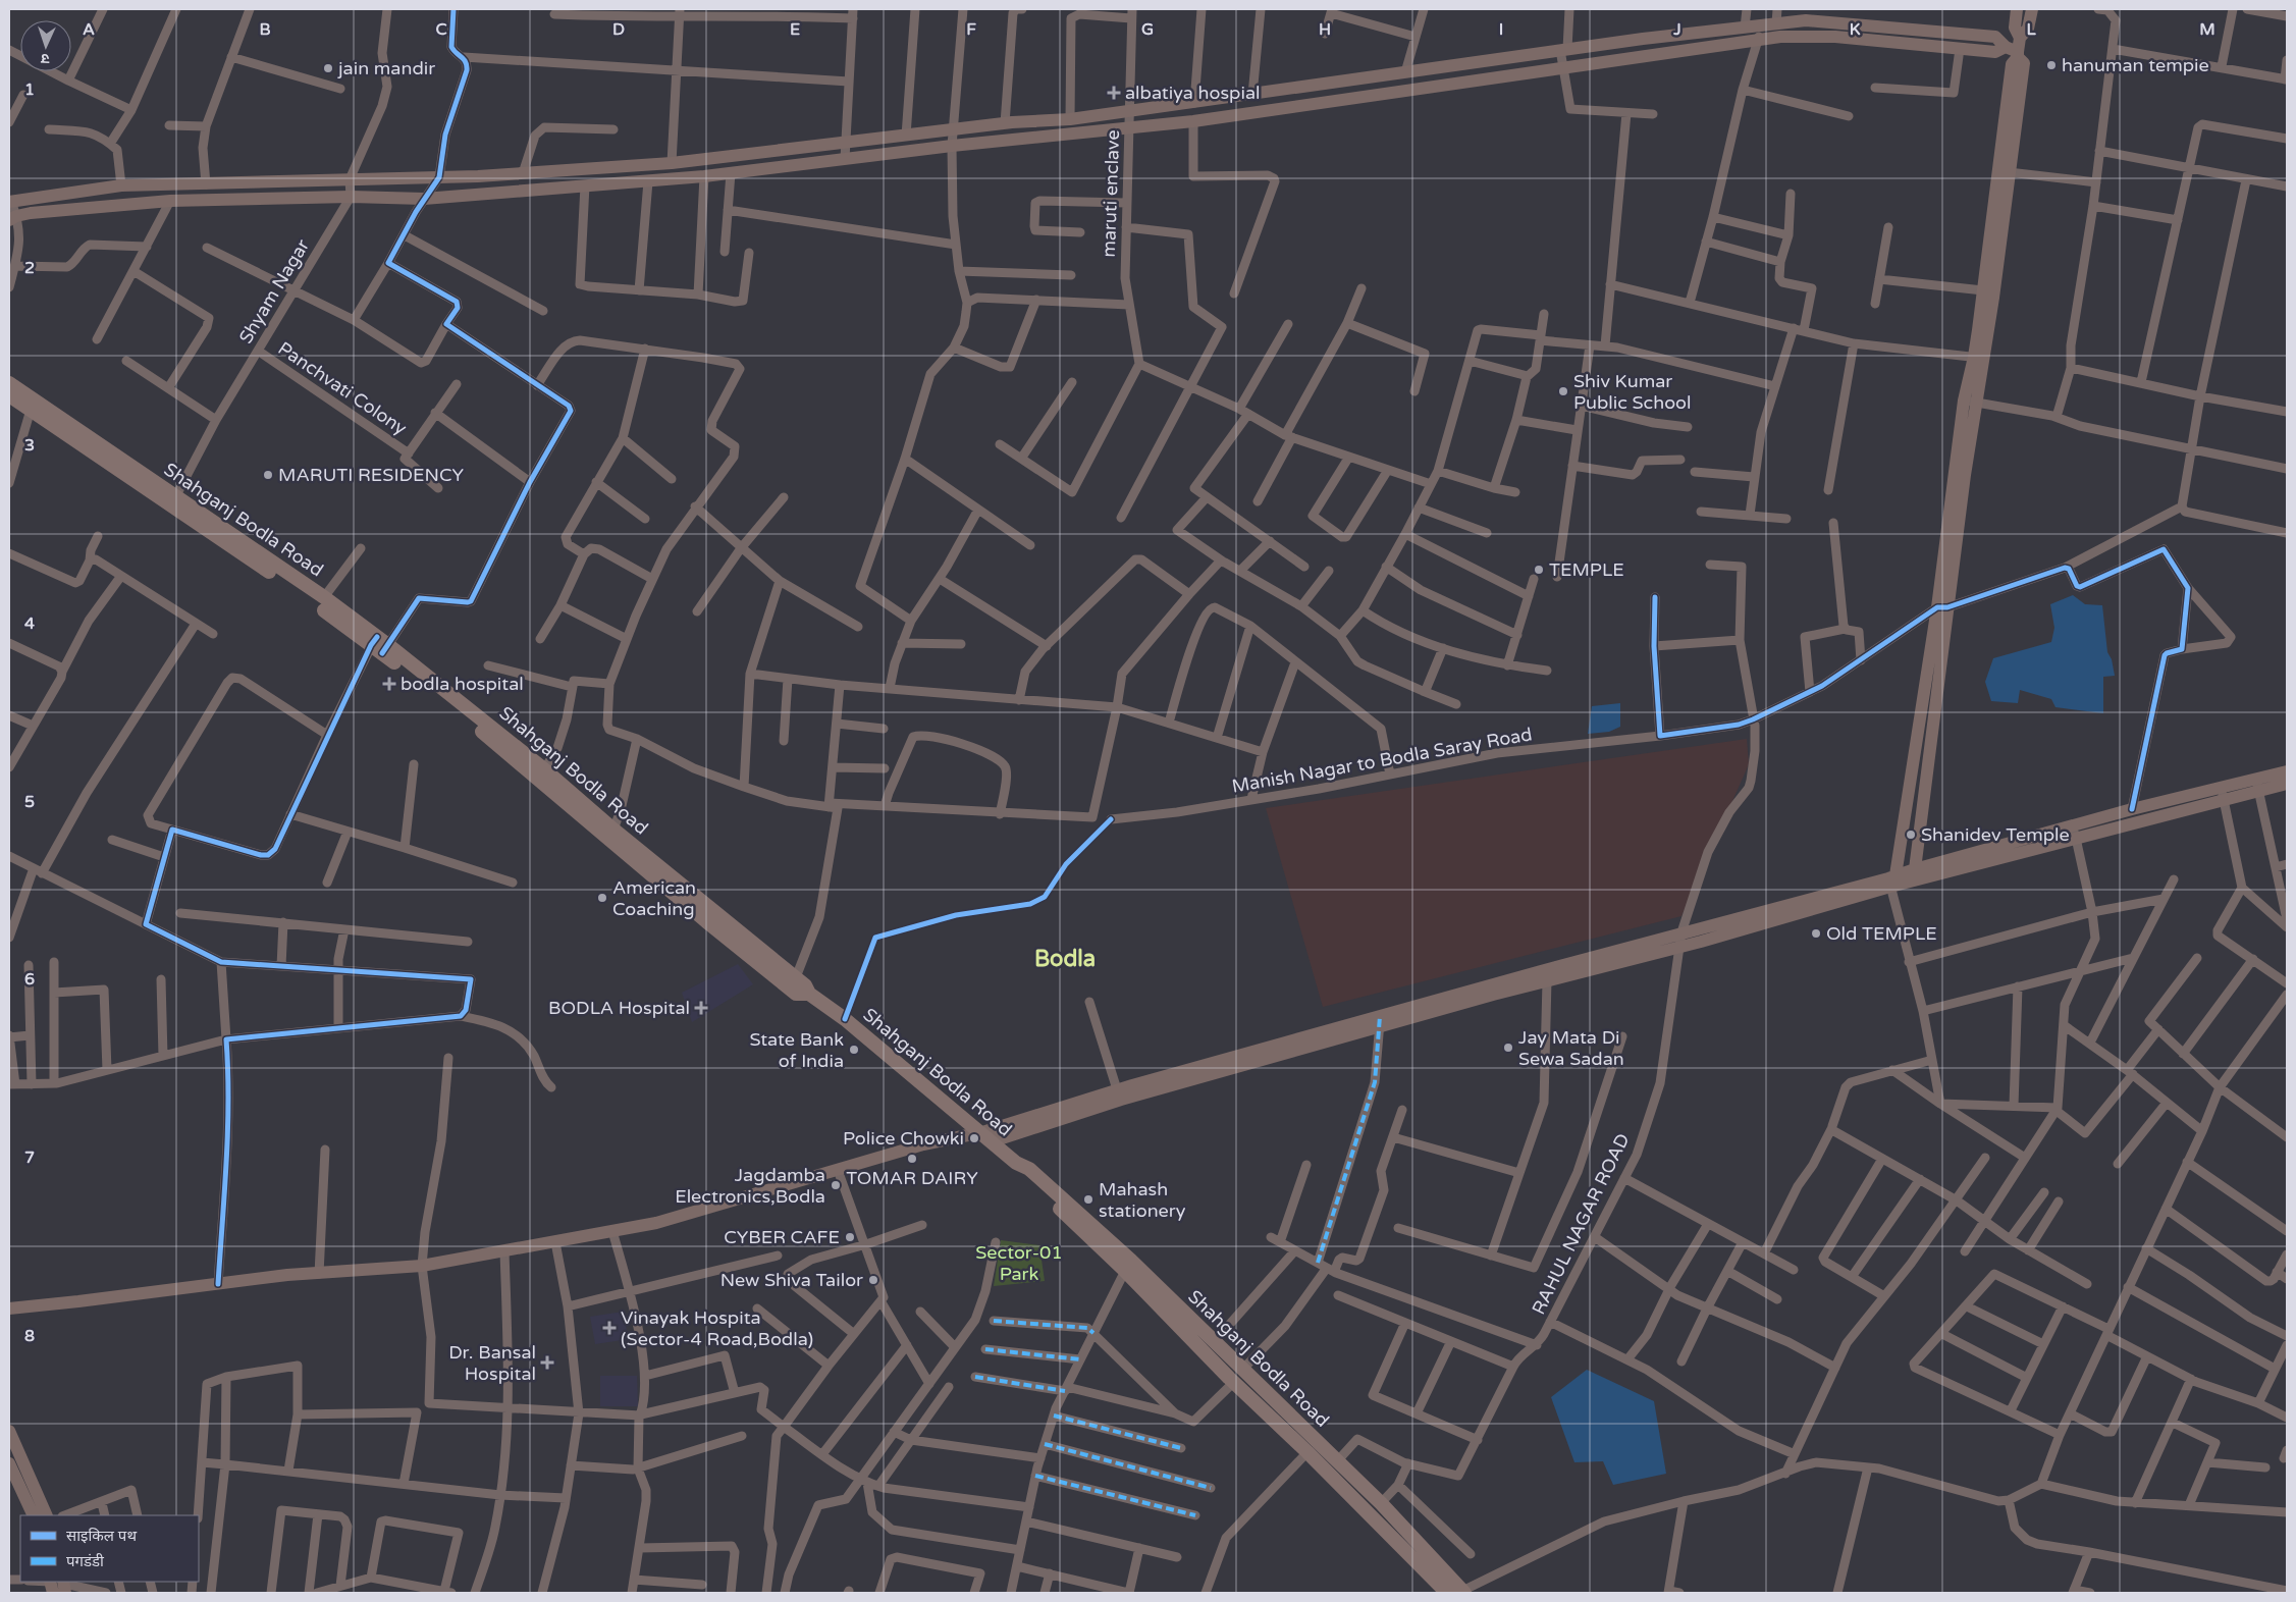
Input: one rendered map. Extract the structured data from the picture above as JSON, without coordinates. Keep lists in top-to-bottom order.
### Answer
{
  "streets": {
    "main road": ["Shahganj Bodla Road"],
    "street": [
      "maruti enclave",
      "Shyam Nagar",
      "Panchvati Colony",
      "Manish Nagar to Bodla Saray Road",
      "RAHUL NAGAR ROAD"
    ]
  },
  "crossings": [
    ["Shyam Nagar", "Panchvati Colony"],
    ["Shyam Nagar", "Shahganj Bodla Road"],
    ["Manish Nagar to Bodla Saray Road", "RAHUL NAGAR ROAD"]
  ],
  "districts": ["Bodla"],
  "parks": ["Sector-01 Park"],
  "places": {
    "other": [
      "hanuman tempie",
      "jain mandir",
      "Shiv Kumar Public School",
      "MARUTI RESIDENCY",
      "TEMPLE",
      "Shanidev Temple",
      "American Coaching",
      "Old TEMPLE",
      "Jay Mata Di Sewa Sadan",
      "State Bank of India",
      "Police Chowki",
      "TOMAR DAIRY",
      "Jagdamba Electronics,Bodla",
      "Mahash stationery",
      "CYBER CAFE",
      "New Shiva Tailor"
    ],
    "health": [
      "albatiya hospial",
      "bodla hospital",
      "BODLA Hospital",
      "Vinayak Hospita (Sector-4 Road,Bodla)",
      "Dr. Bansal Hospital"
    ]
  },
  "legend": ["साइकिल पथ", "पगडंडी"],
  "north": "bottom",
  "grid": {
    "columns": [
      "A",
      "B",
      "C",
      "D",
      "E",
      "F",
      "G",
      "H",
      "I",
      "J",
      "K",
      "L",
      "M"
    ],
    "rows": [
      "1",
      "2",
      "3",
      "4",
      "5",
      "6",
      "7",
      "8"
    ]
  }
}
